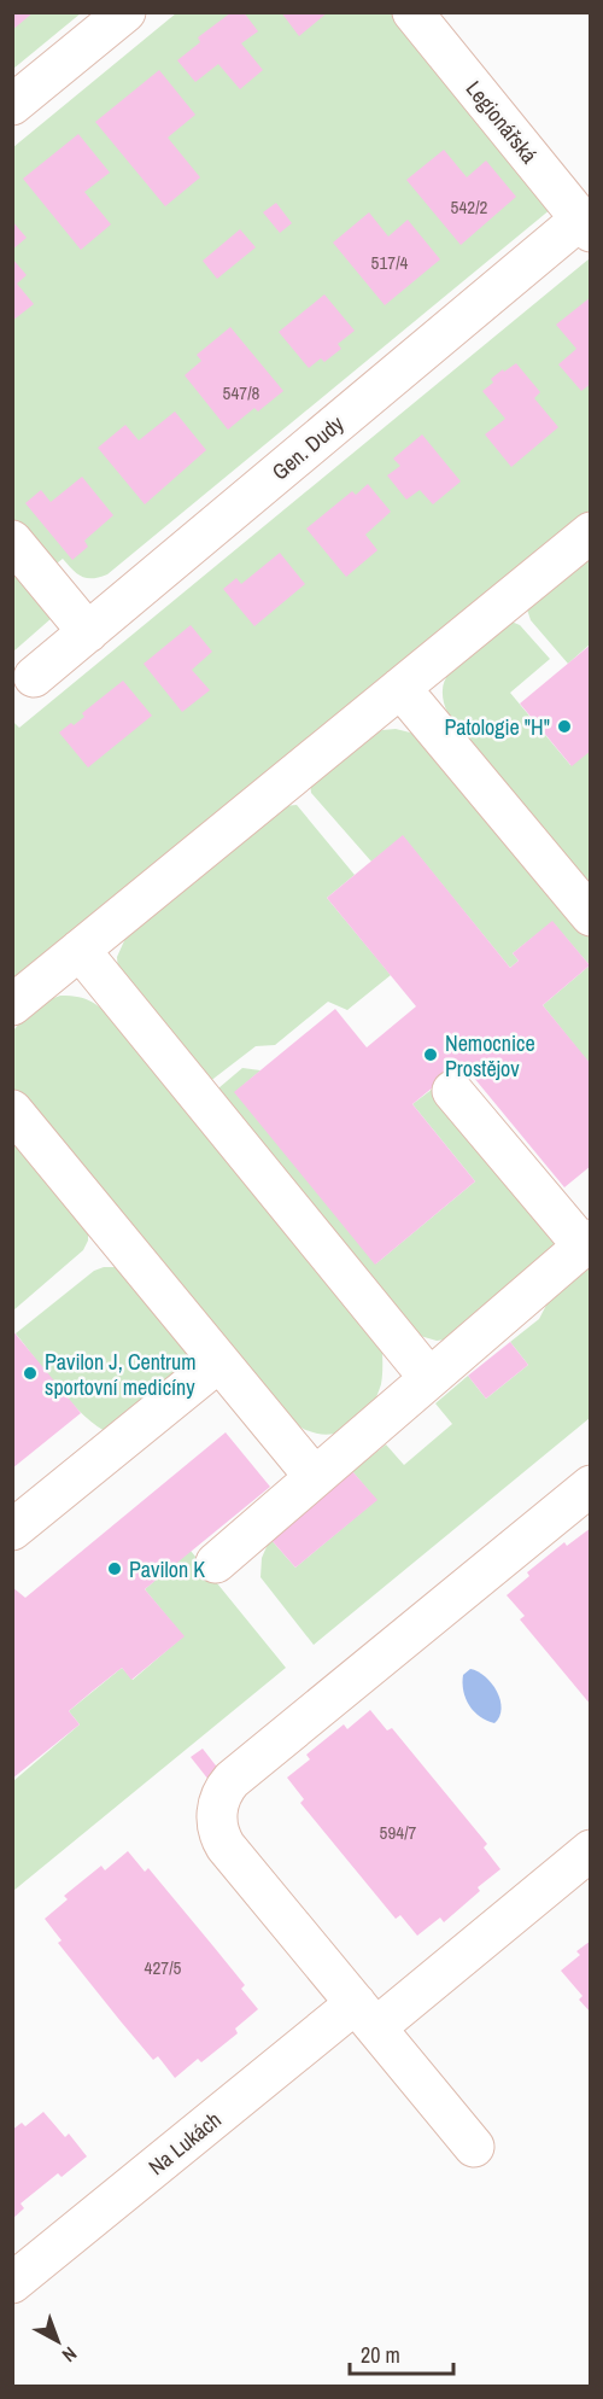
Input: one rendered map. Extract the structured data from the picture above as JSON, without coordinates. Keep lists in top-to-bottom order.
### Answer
{
  "streets": {
    "street": ["Legionářská", "Gen. Dudy", "Na Lukách"]
  },
  "crossings": [
    ["Legionářská", "Gen. Dudy"]
  ],
  "places": [
    "Patologie \"H\"",
    "Nemocnice Prostějov",
    "Pavilon J, Centrum sportovní medicíny",
    "Pavilon K"
  ],
  "house_numbers": [
    "542/2",
    "517/4",
    "547/8",
    "594/7",
    "427/5"
  ],
  "scale_bar": "20 m",
  "north": "bottom right"
}
